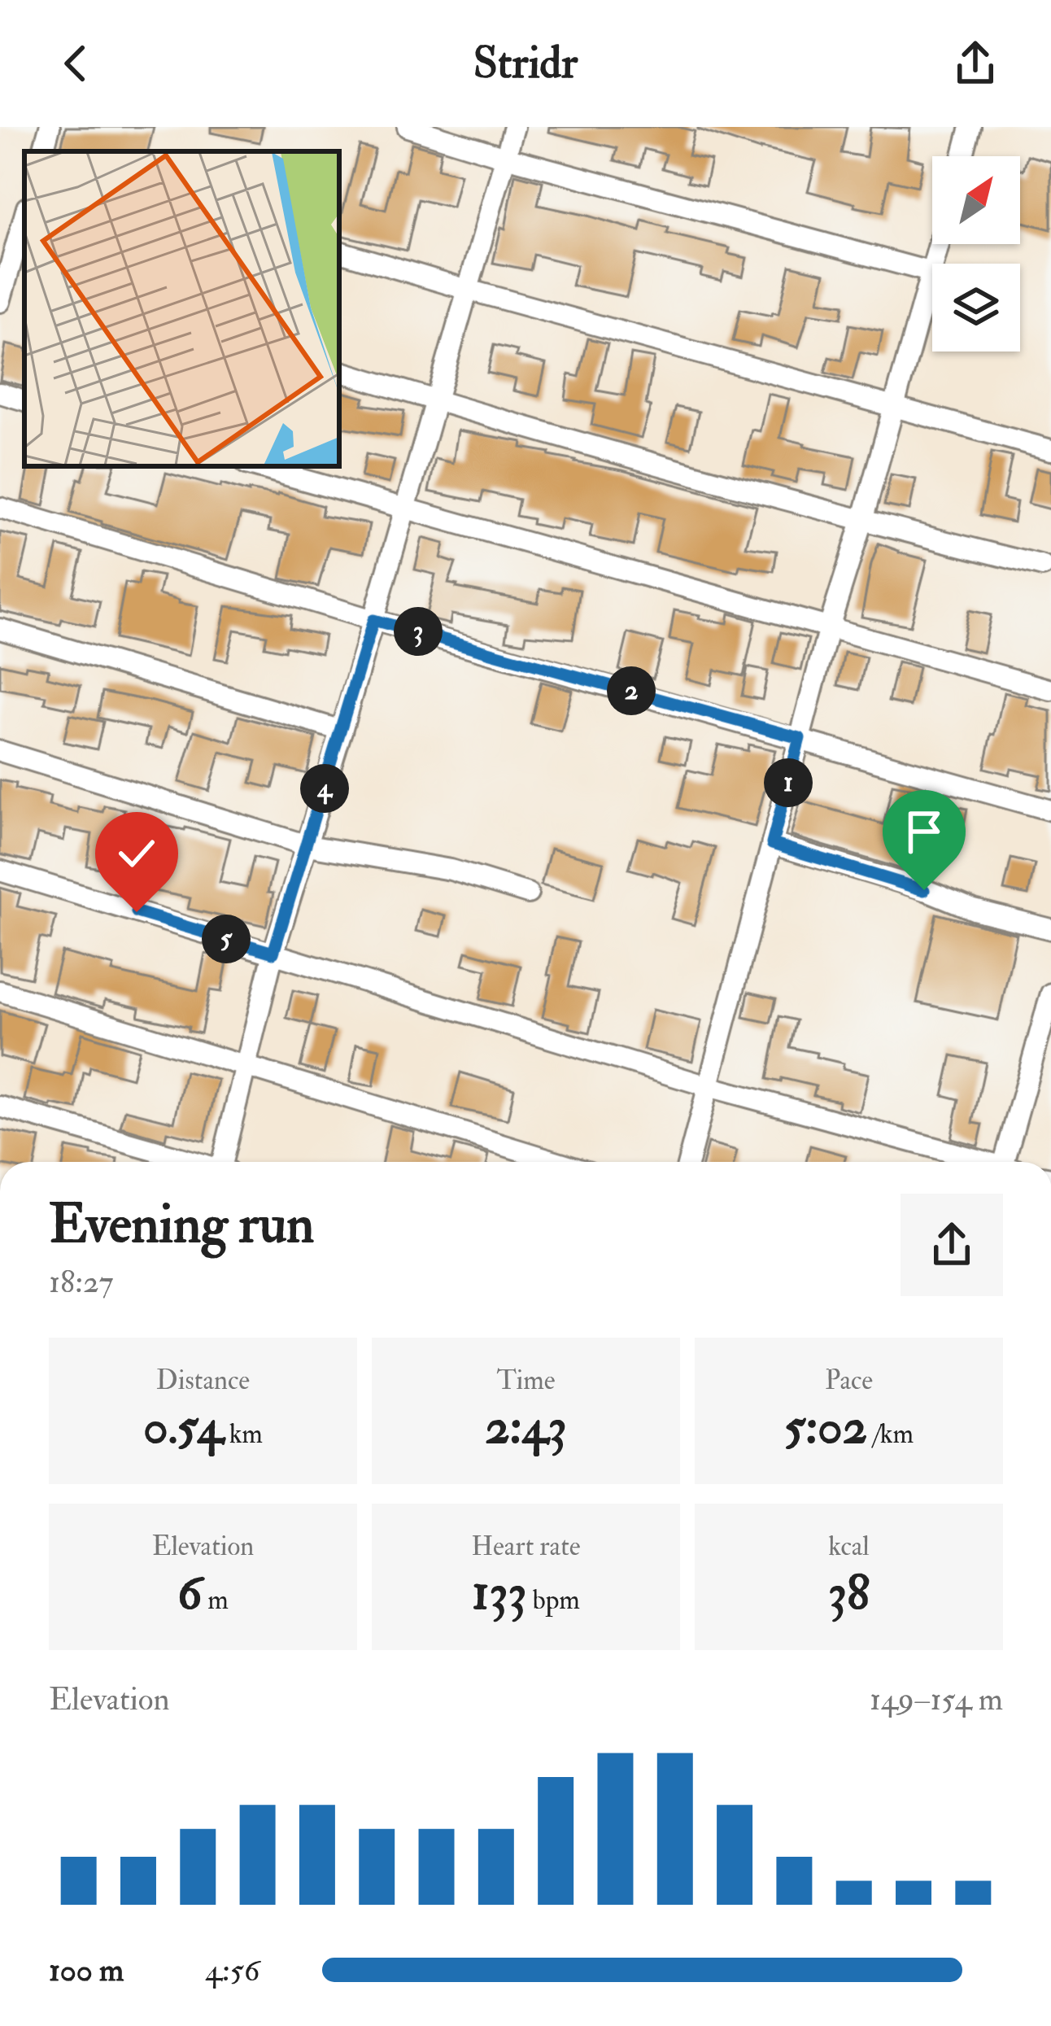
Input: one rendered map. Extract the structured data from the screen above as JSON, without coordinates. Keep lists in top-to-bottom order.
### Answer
{
  "north": "top right",
  "page": {
    "header": "Stridr",
    "pins": [
      "3",
      "2",
      "1",
      "4",
      "5"
    ],
    "heading": ["Evening run", "18:27"],
    "stats": [
      ["Distance", "0.54 km"],
      ["Time", "2:43"],
      ["Pace", "5:02 /km"],
      ["Elevation", "6 m"],
      ["Heart rate", "133 bpm"],
      ["kcal", "38"]
    ],
    "chart": ["Elevation", "149–154 m"],
    "list": [
      {
        "name": "100 m",
        "note": "4:56"
      }
    ]
  }
}
